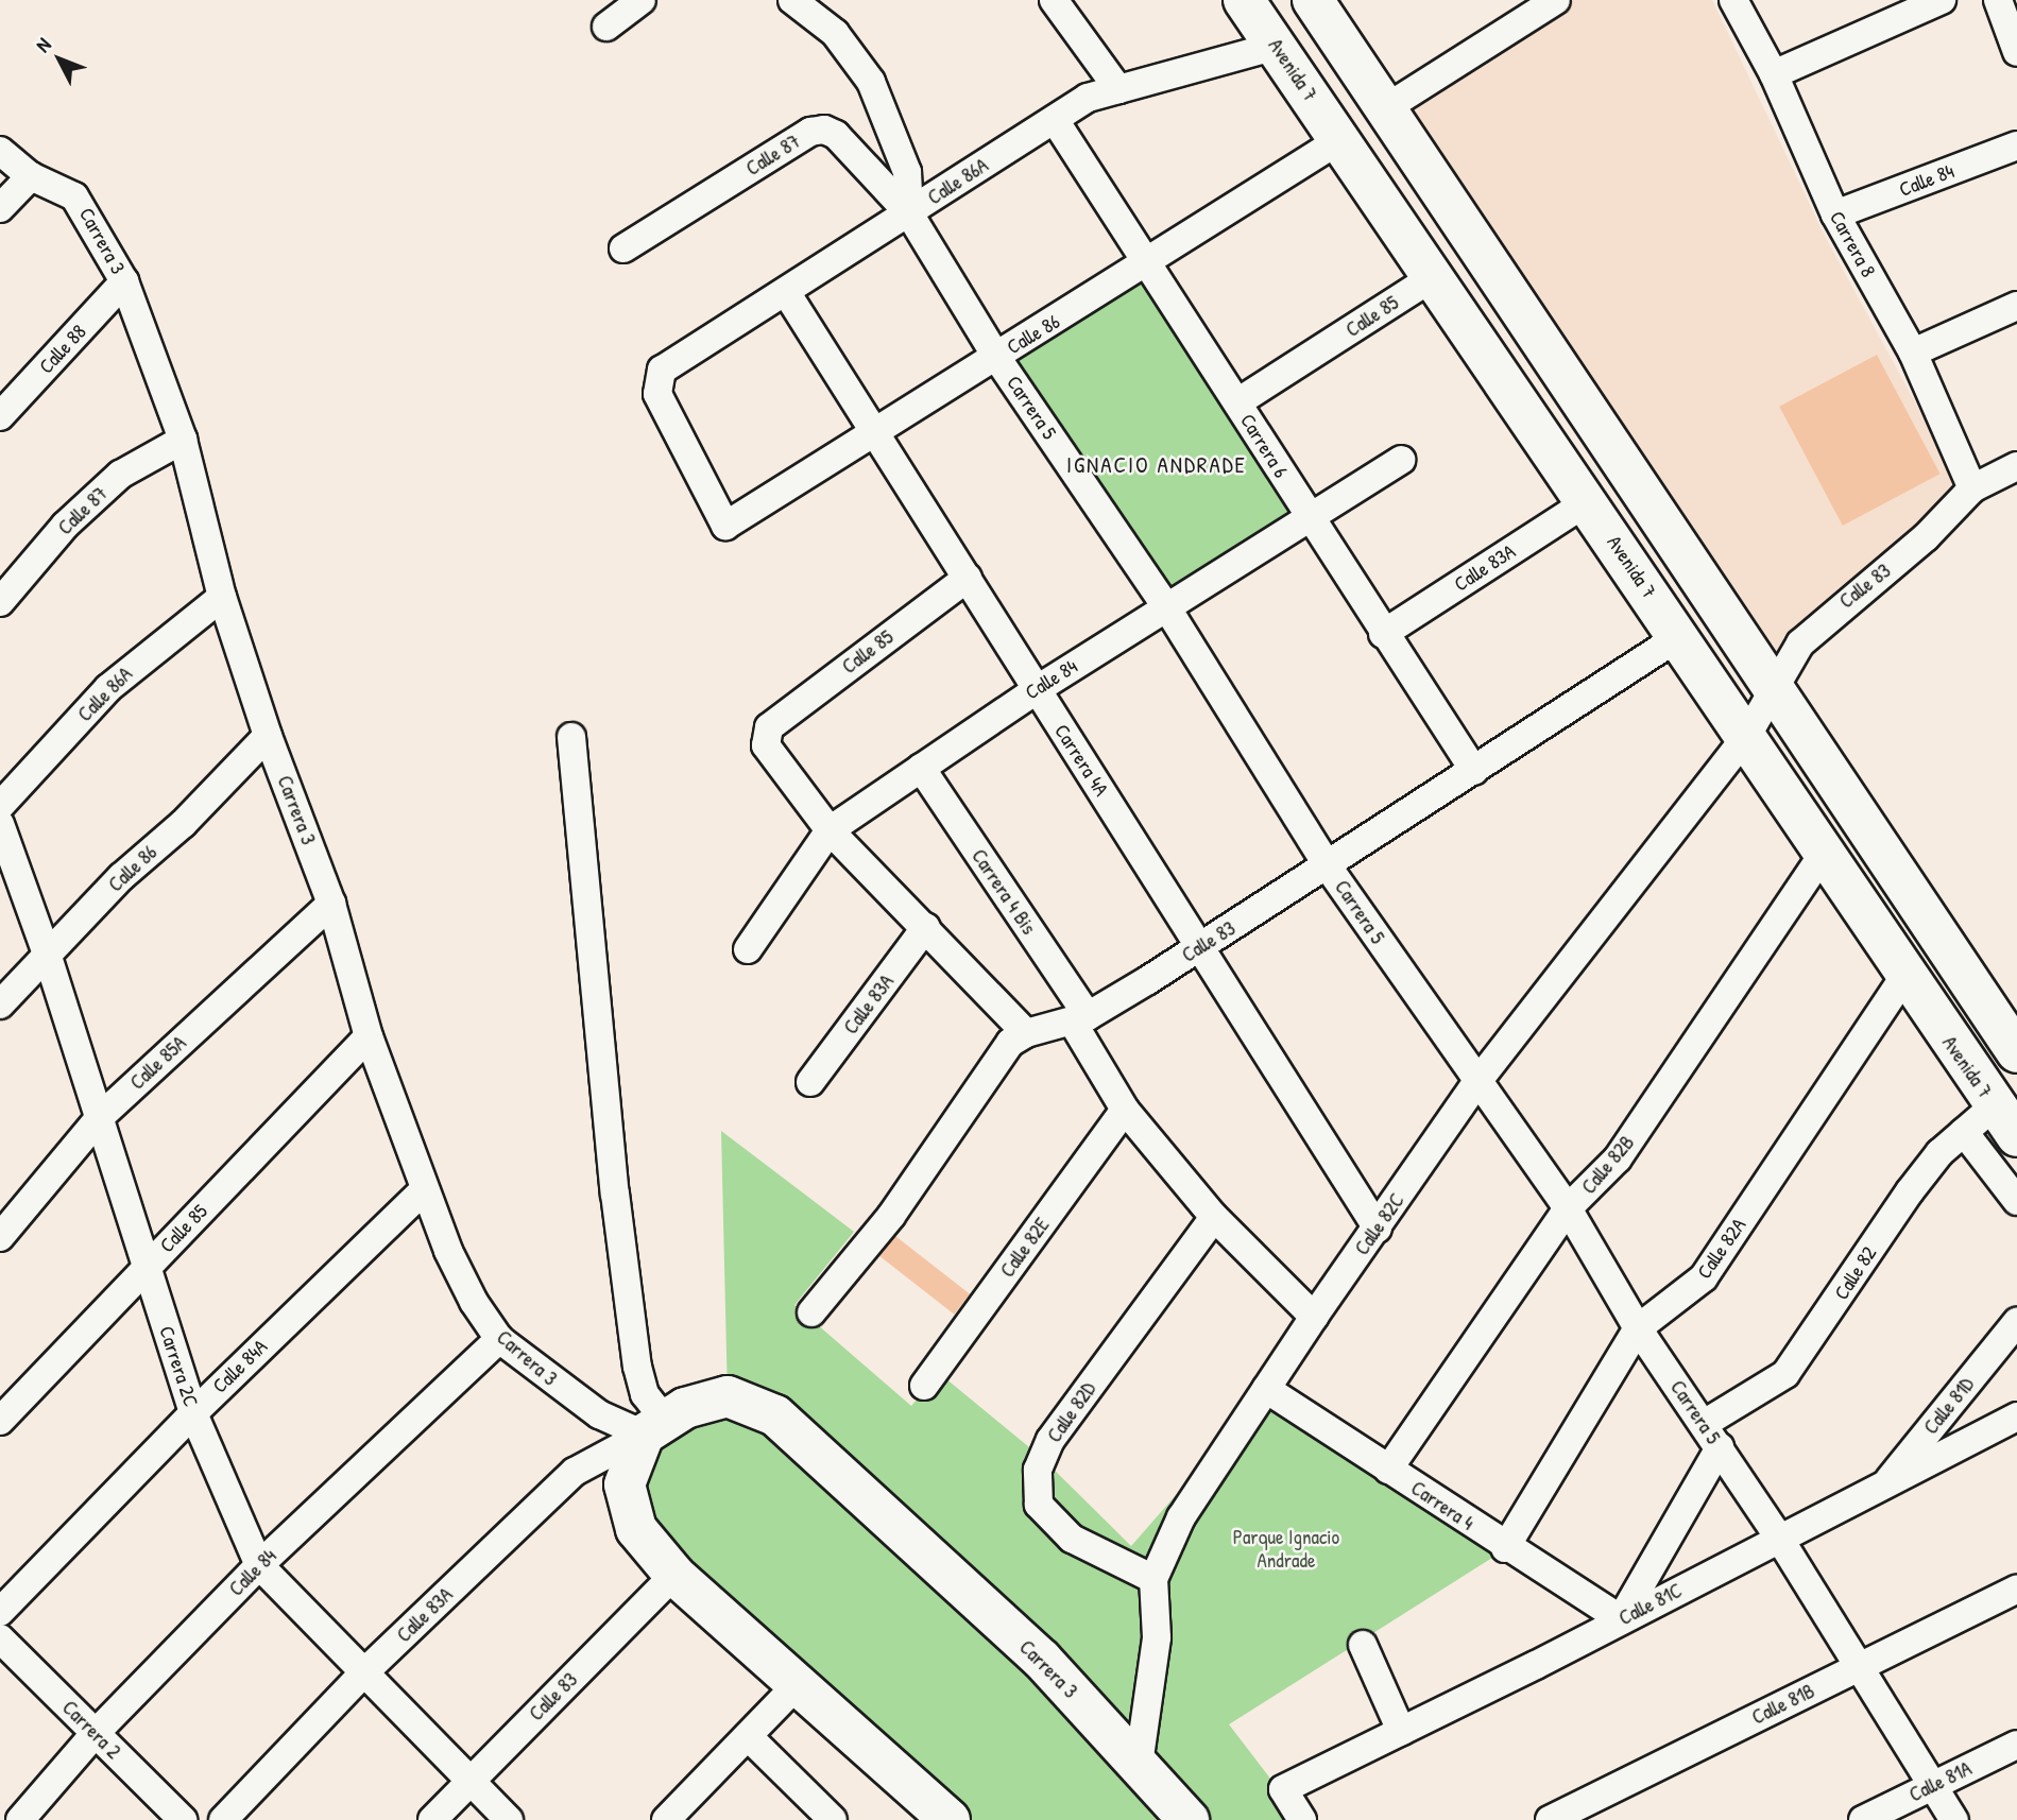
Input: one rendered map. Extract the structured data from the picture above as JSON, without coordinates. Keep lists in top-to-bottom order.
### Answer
{
  "streets": {
    "main road": ["Avenida 7", "Carrera 3"],
    "street": [
      "Calle 87",
      "Calle 84",
      "Calle 86A",
      "Carrera 8",
      "Calle 85",
      "Calle 86",
      "Calle 88",
      "Carrera 5",
      "Carrera 6",
      "Calle 83A",
      "Calle 83",
      "Carrera 4A",
      "Carrera 4 Bis",
      "Calle 85A",
      "Calle 82B",
      "Calle 82C",
      "Calle 82E",
      "Calle 82A",
      "Calle 82",
      "Carrera 2C",
      "Calle 84A",
      "Calle 81D",
      "Calle 82D",
      "Carrera 4",
      "Calle 81C",
      "Calle 81B",
      "Carrera 2",
      "Calle 81A"
    ]
  },
  "crossings": [
    ["Avenida 7", "Calle 86A"],
    ["Avenida 7", "Calle 85"],
    ["Avenida 7", "Calle 86"],
    ["Avenida 7", "Calle 83A"],
    ["Avenida 7", "Calle 83"],
    ["Avenida 7", "Calle 82B"],
    ["Avenida 7", "Calle 82C"],
    ["Avenida 7", "Calle 82A"],
    ["Avenida 7", "Calle 82"],
    ["Calle 87", "Calle 86A"],
    ["Calle 87", "Carrera 3"],
    ["Calle 87", "Carrera 5"],
    ["Calle 84", "Carrera 3"],
    ["Calle 84", "Carrera 8"],
    ["Calle 84", "Calle 85"],
    ["Calle 84", "Carrera 5"],
    ["Calle 84", "Carrera 6"],
    ["Calle 84", "Carrera 4A"],
    ["Calle 84", "Carrera 4 Bis"],
    ["Calle 84", "Carrera 2C"],
    ["Calle 84", "Carrera 2"],
    ["Calle 86A", "Carrera 3"],
    ["Calle 86A", "Calle 86"],
    ["Calle 86A", "Carrera 5"],
    ["Calle 86A", "Carrera 6"],
    ["Calle 86A", "Carrera 4A"],
    ["Carrera 3", "Calle 85"],
    ["Carrera 3", "Calle 86"],
    ["Carrera 3", "Calle 88"],
    ["Carrera 3", "Calle 83A"],
    ["Carrera 3", "Calle 85A"],
    ["Carrera 3", "Calle 82C"],
    ["Carrera 3", "Calle 84A"],
    ["Carrera 8", "Calle 83"],
    ["Calle 85", "Carrera 6"],
    ["Calle 85", "Carrera 4A"],
    ["Calle 85", "Carrera 2C"],
    ["Calle 86", "Carrera 5"],
    ["Calle 86", "Carrera 6"],
    ["Calle 86", "Carrera 4A"],
    ["Calle 86", "Carrera 2C"],
    ["Carrera 5", "Calle 83"],
    ["Carrera 5", "Calle 82B"],
    ["Carrera 5", "Calle 82C"],
    ["Carrera 5", "Calle 82A"],
    ["Carrera 5", "Calle 82"],
    ["Carrera 5", "Calle 81C"],
    ["Carrera 5", "Calle 81B"],
    ["Carrera 5", "Calle 81A"],
    ["Carrera 6", "Calle 83A"],
    ["Carrera 6", "Calle 83"],
    ["Calle 83A", "Carrera 2C"],
    ["Calle 83", "Carrera 4A"],
    ["Calle 83", "Carrera 4 Bis"],
    ["Calle 83", "Calle 82C"],
    ["Calle 83", "Carrera 2C"],
    ["Carrera 4A", "Calle 82C"],
    ["Calle 85A", "Carrera 2C"],
    ["Calle 82B", "Carrera 4"],
    ["Calle 82C", "Calle 82D"],
    ["Calle 82C", "Carrera 4"],
    ["Calle 82A", "Carrera 4"],
    ["Carrera 2C", "Calle 84A"],
    ["Calle 81D", "Calle 81C"],
    ["Carrera 4", "Calle 81C"]
  ],
  "districts": ["IGNACIO ANDRADE"],
  "parks": ["Parque Ignacio Andrade"],
  "north": "top left"
}
